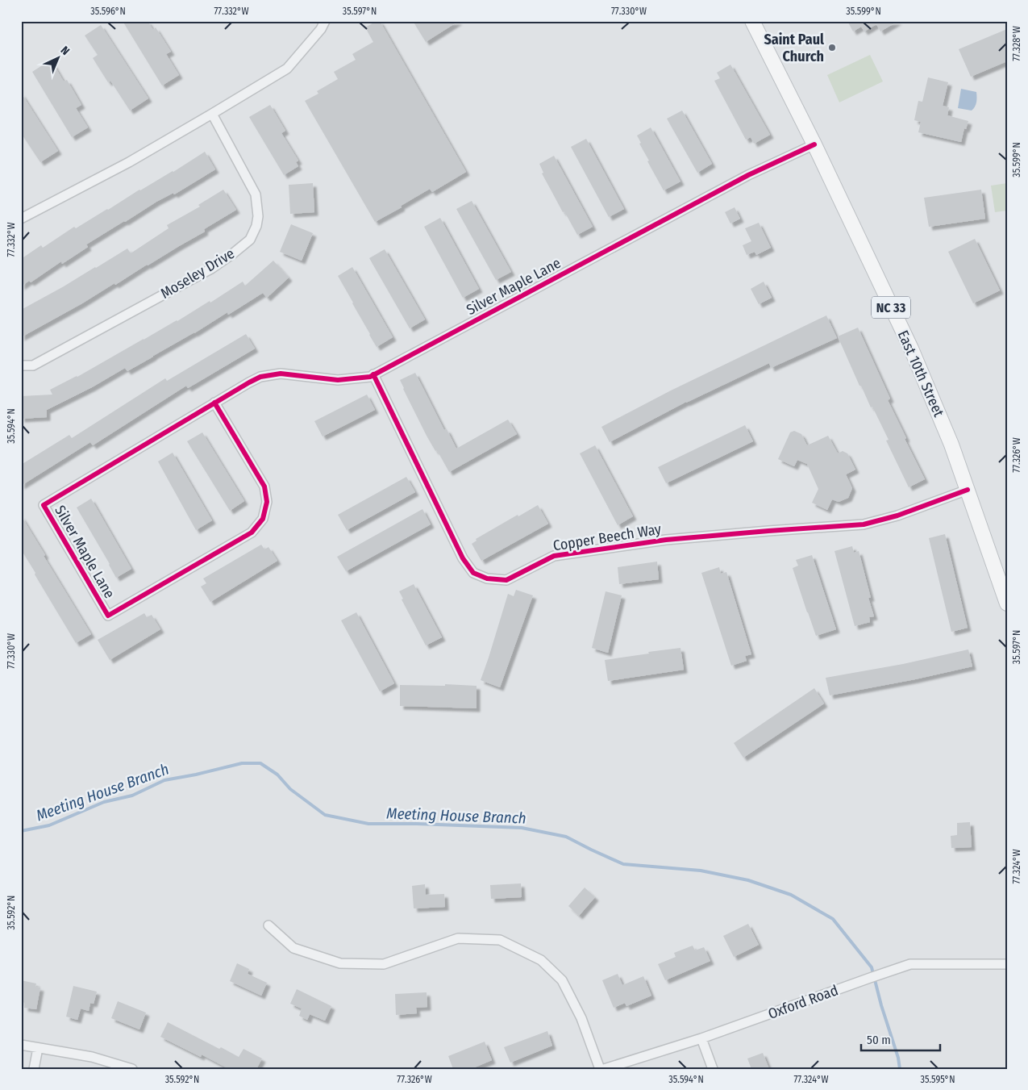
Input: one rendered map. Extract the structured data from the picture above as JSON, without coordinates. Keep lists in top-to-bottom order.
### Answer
{
  "streets": {
    "main road": ["NC 33", "East 10th Street"],
    "street": [
      "Moseley Drive",
      "Silver Maple Lane",
      "Copper Beech Way",
      "Oxford Road"
    ]
  },
  "crossings": [
    ["Silver Maple Lane", "East 10th Street"],
    ["Silver Maple Lane", "Copper Beech Way"],
    ["East 10th Street", "Copper Beech Way"]
  ],
  "water": ["Meeting House Branch"],
  "places": ["Saint Paul Church"],
  "scale_bar": "50 m",
  "north": "top right",
  "coordinates": [
    "35.596°N",
    "77.332°W",
    "35.597°N",
    "77.330°W",
    "35.599°N",
    "77.328°W",
    "35.594°N",
    "77.326°W",
    "77.324°W",
    "35.592°N",
    "35.595°N"
  ]
}
